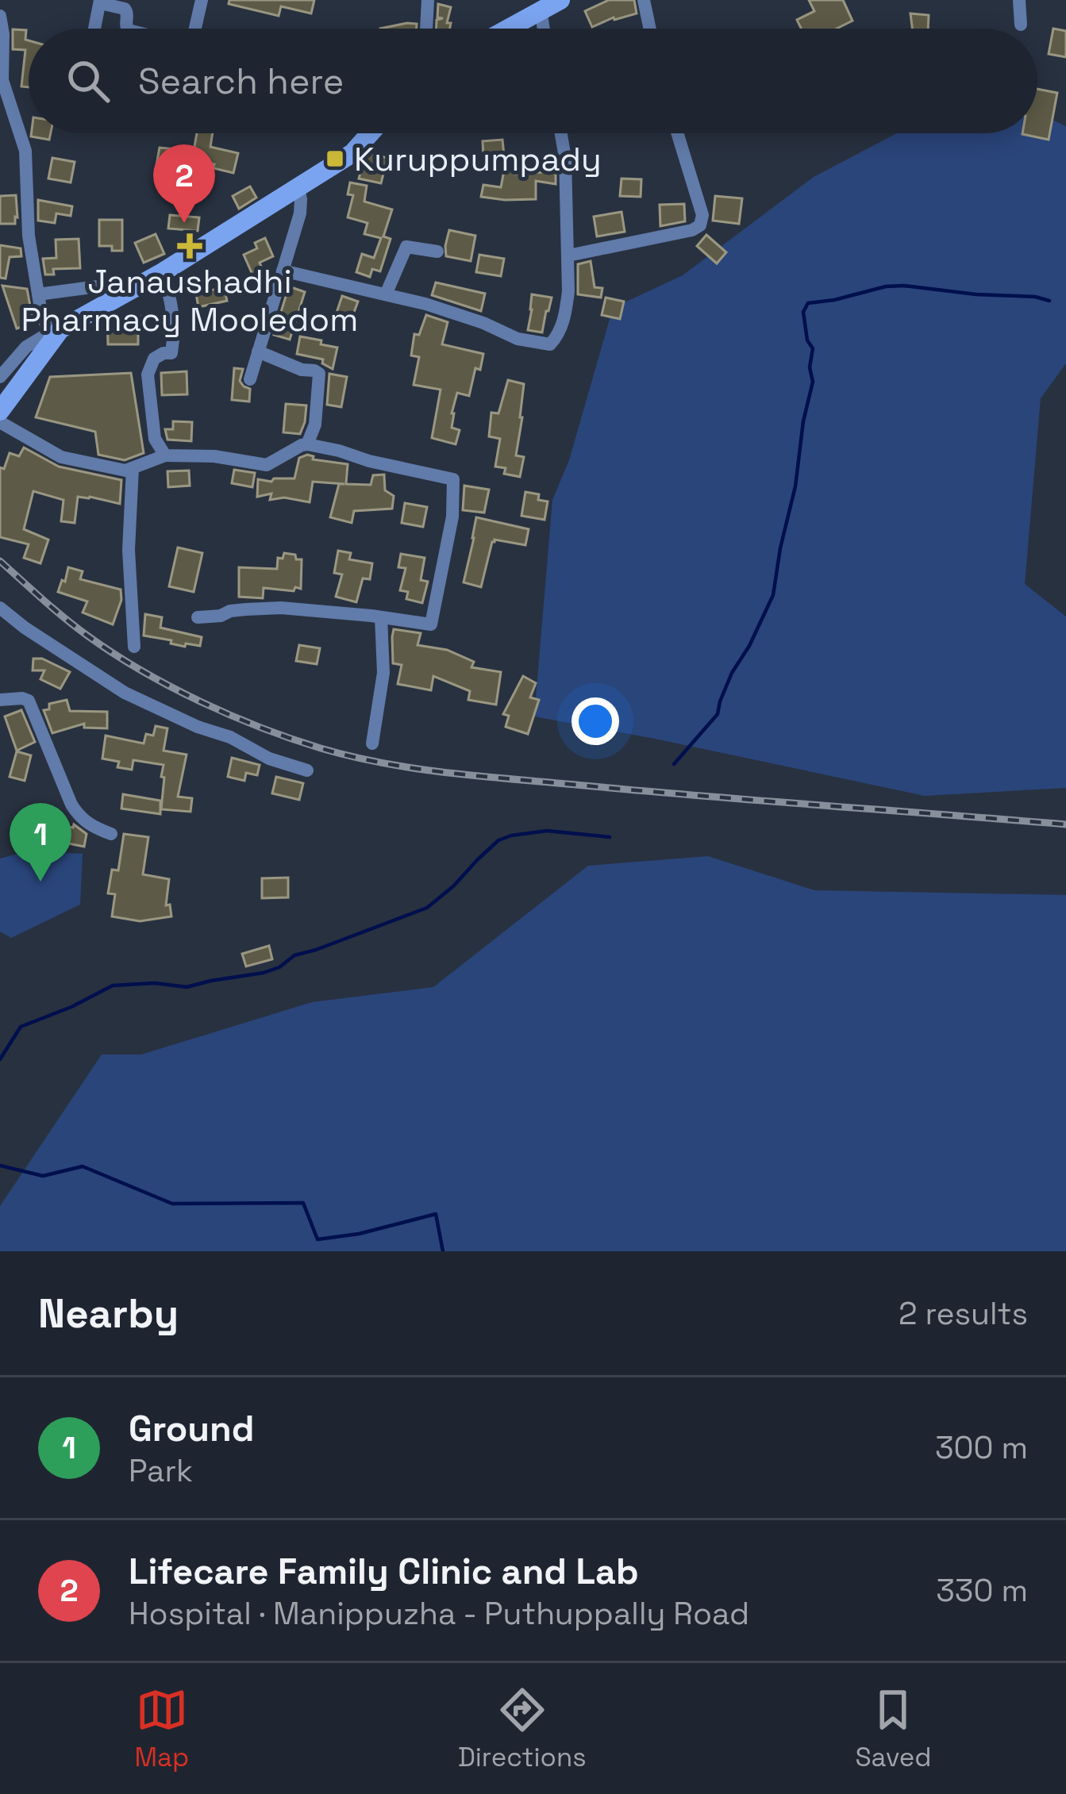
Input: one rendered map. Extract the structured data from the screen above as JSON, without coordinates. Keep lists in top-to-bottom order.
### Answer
{
  "places": {
    "transit": ["Kuruppumpady"],
    "health": ["Janaushadhi Pharmacy Mooledom"]
  },
  "page": {
    "search": "Search here",
    "pins": ["2", "1"],
    "heading": ["Nearby", "2 results"],
    "list": [
      {
        "mark": "1",
        "name": "Ground",
        "note": "Park",
        "value": "300 m"
      },
      {
        "mark": "2",
        "name": "Lifecare Family Clinic and Lab",
        "note": "Hospital · Manippuzha - Puthuppally Road",
        "value": "330 m"
      }
    ],
    "nav": ["Map", "Directions", "Saved"]
  }
}
